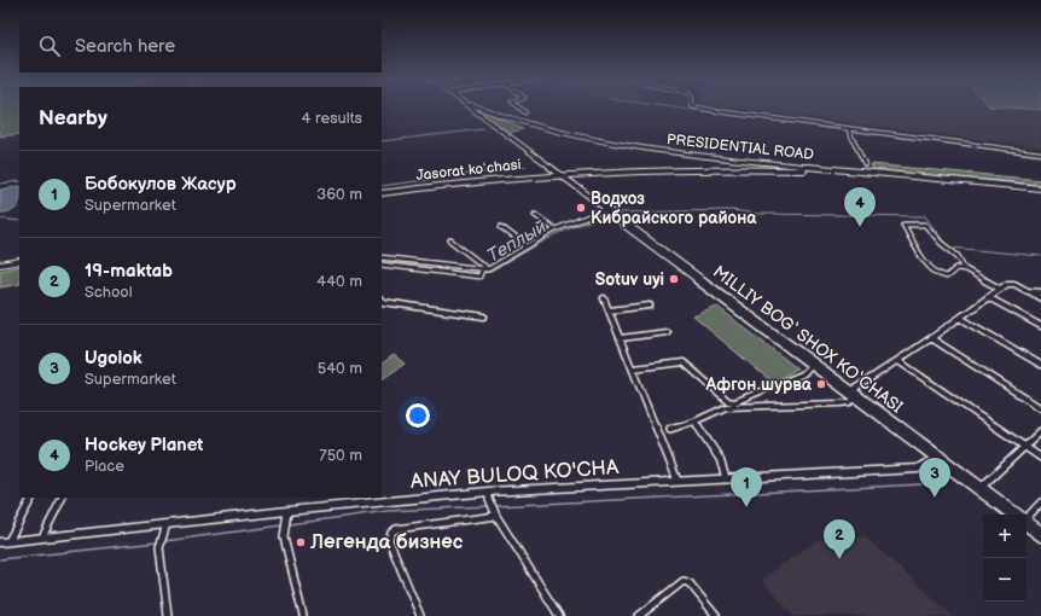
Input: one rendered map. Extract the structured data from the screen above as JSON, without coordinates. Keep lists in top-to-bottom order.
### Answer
{
  "streets": {
    "main road": [
      "PRESIDENTIAL ROAD",
      "Jasorat koʻchasi",
      "MILLIY BOG‘ SHOX KO‘CHASI",
      "ANAY BULOQ KO'CHA"
    ]
  },
  "crossings": [
    ["Jasorat koʻchasi", "MILLIY BOG‘ SHOX KO‘CHASI"],
    ["MILLIY BOG‘ SHOX KO‘CHASI", "ANAY BULOQ KO'CHA"]
  ],
  "water": ["Теплый"],
  "places": [
    "Водхоз Кибрайского района",
    "Sotuv uyi",
    "Афгон шурва",
    "Легенда бизнес"
  ],
  "page": {
    "search": "Search here",
    "heading": ["Nearby", "4 results"],
    "list": [
      {
        "mark": "1",
        "name": "Бобокулов Жасур",
        "note": "Supermarket",
        "value": "360 m"
      },
      {
        "mark": "2",
        "name": "19-maktab",
        "note": "School",
        "value": "440 m"
      },
      {
        "mark": "3",
        "name": "Ugolok",
        "note": "Supermarket",
        "value": "540 m"
      },
      {
        "mark": "4",
        "name": "Hockey Planet",
        "note": "Place",
        "value": "750 m"
      }
    ],
    "pins": [
      "4",
      "3",
      "1",
      "2"
    ],
    "map_buttons": ["+", "−"]
  }
}
